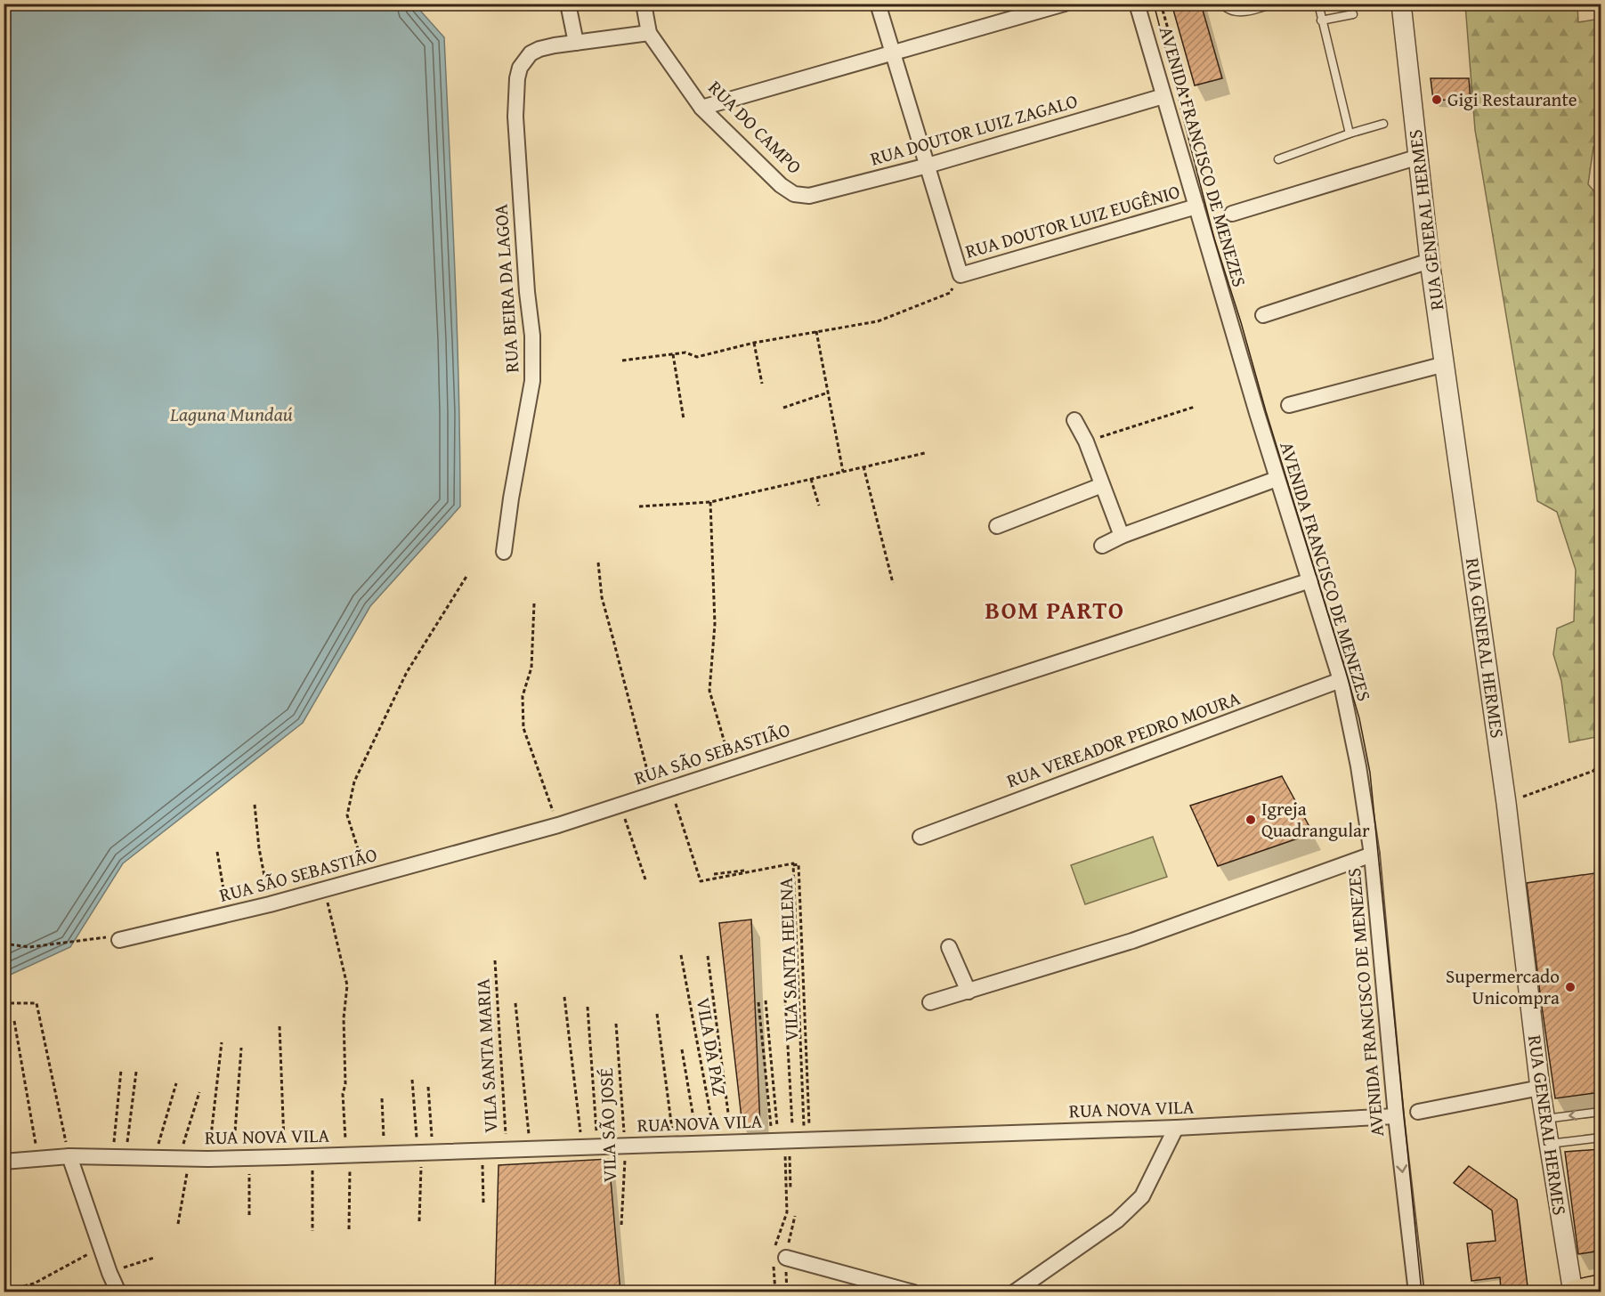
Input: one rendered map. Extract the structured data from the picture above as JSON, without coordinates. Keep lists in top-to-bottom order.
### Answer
{
  "streets": {
    "street": [
      "RUA DO CAMPO",
      "RUA DOUTOR LUIZ ZAGALO",
      "AVENIDA FRANCISCO DE MENEZES",
      "RUA GENERAL HERMES",
      "RUA DOUTOR LUIZ EUGÊNIO",
      "RUA BEIRA DA LAGOA",
      "RUA VEREADOR PEDRO MOURA",
      "RUA SÃO SEBASTIÃO",
      "RUA NOVA VILA"
    ],
    "path": [
      "VILA SANTA HELENA",
      "VILA DA PAZ",
      "VILA SANTA MARIA",
      "VILA SÃO JOSÉ"
    ]
  },
  "crossings": [
    ["RUA DO CAMPO", "RUA DOUTOR LUIZ ZAGALO"],
    ["RUA DOUTOR LUIZ ZAGALO", "AVENIDA FRANCISCO DE MENEZES"],
    ["AVENIDA FRANCISCO DE MENEZES", "RUA DOUTOR LUIZ EUGÊNIO"],
    ["AVENIDA FRANCISCO DE MENEZES", "RUA VEREADOR PEDRO MOURA"],
    ["AVENIDA FRANCISCO DE MENEZES", "RUA SÃO SEBASTIÃO"],
    ["AVENIDA FRANCISCO DE MENEZES", "RUA NOVA VILA"],
    ["VILA SANTA HELENA", "RUA NOVA VILA"],
    ["VILA DA PAZ", "RUA NOVA VILA"],
    ["VILA SANTA MARIA", "RUA NOVA VILA"],
    ["RUA NOVA VILA", "VILA SÃO JOSÉ"]
  ],
  "districts": ["BOM PARTO"],
  "water": ["Laguna Mundaú"],
  "places": ["Gigi Restaurante", "Igreja Quadrangular", "Supermercado Unicompra"]
}
